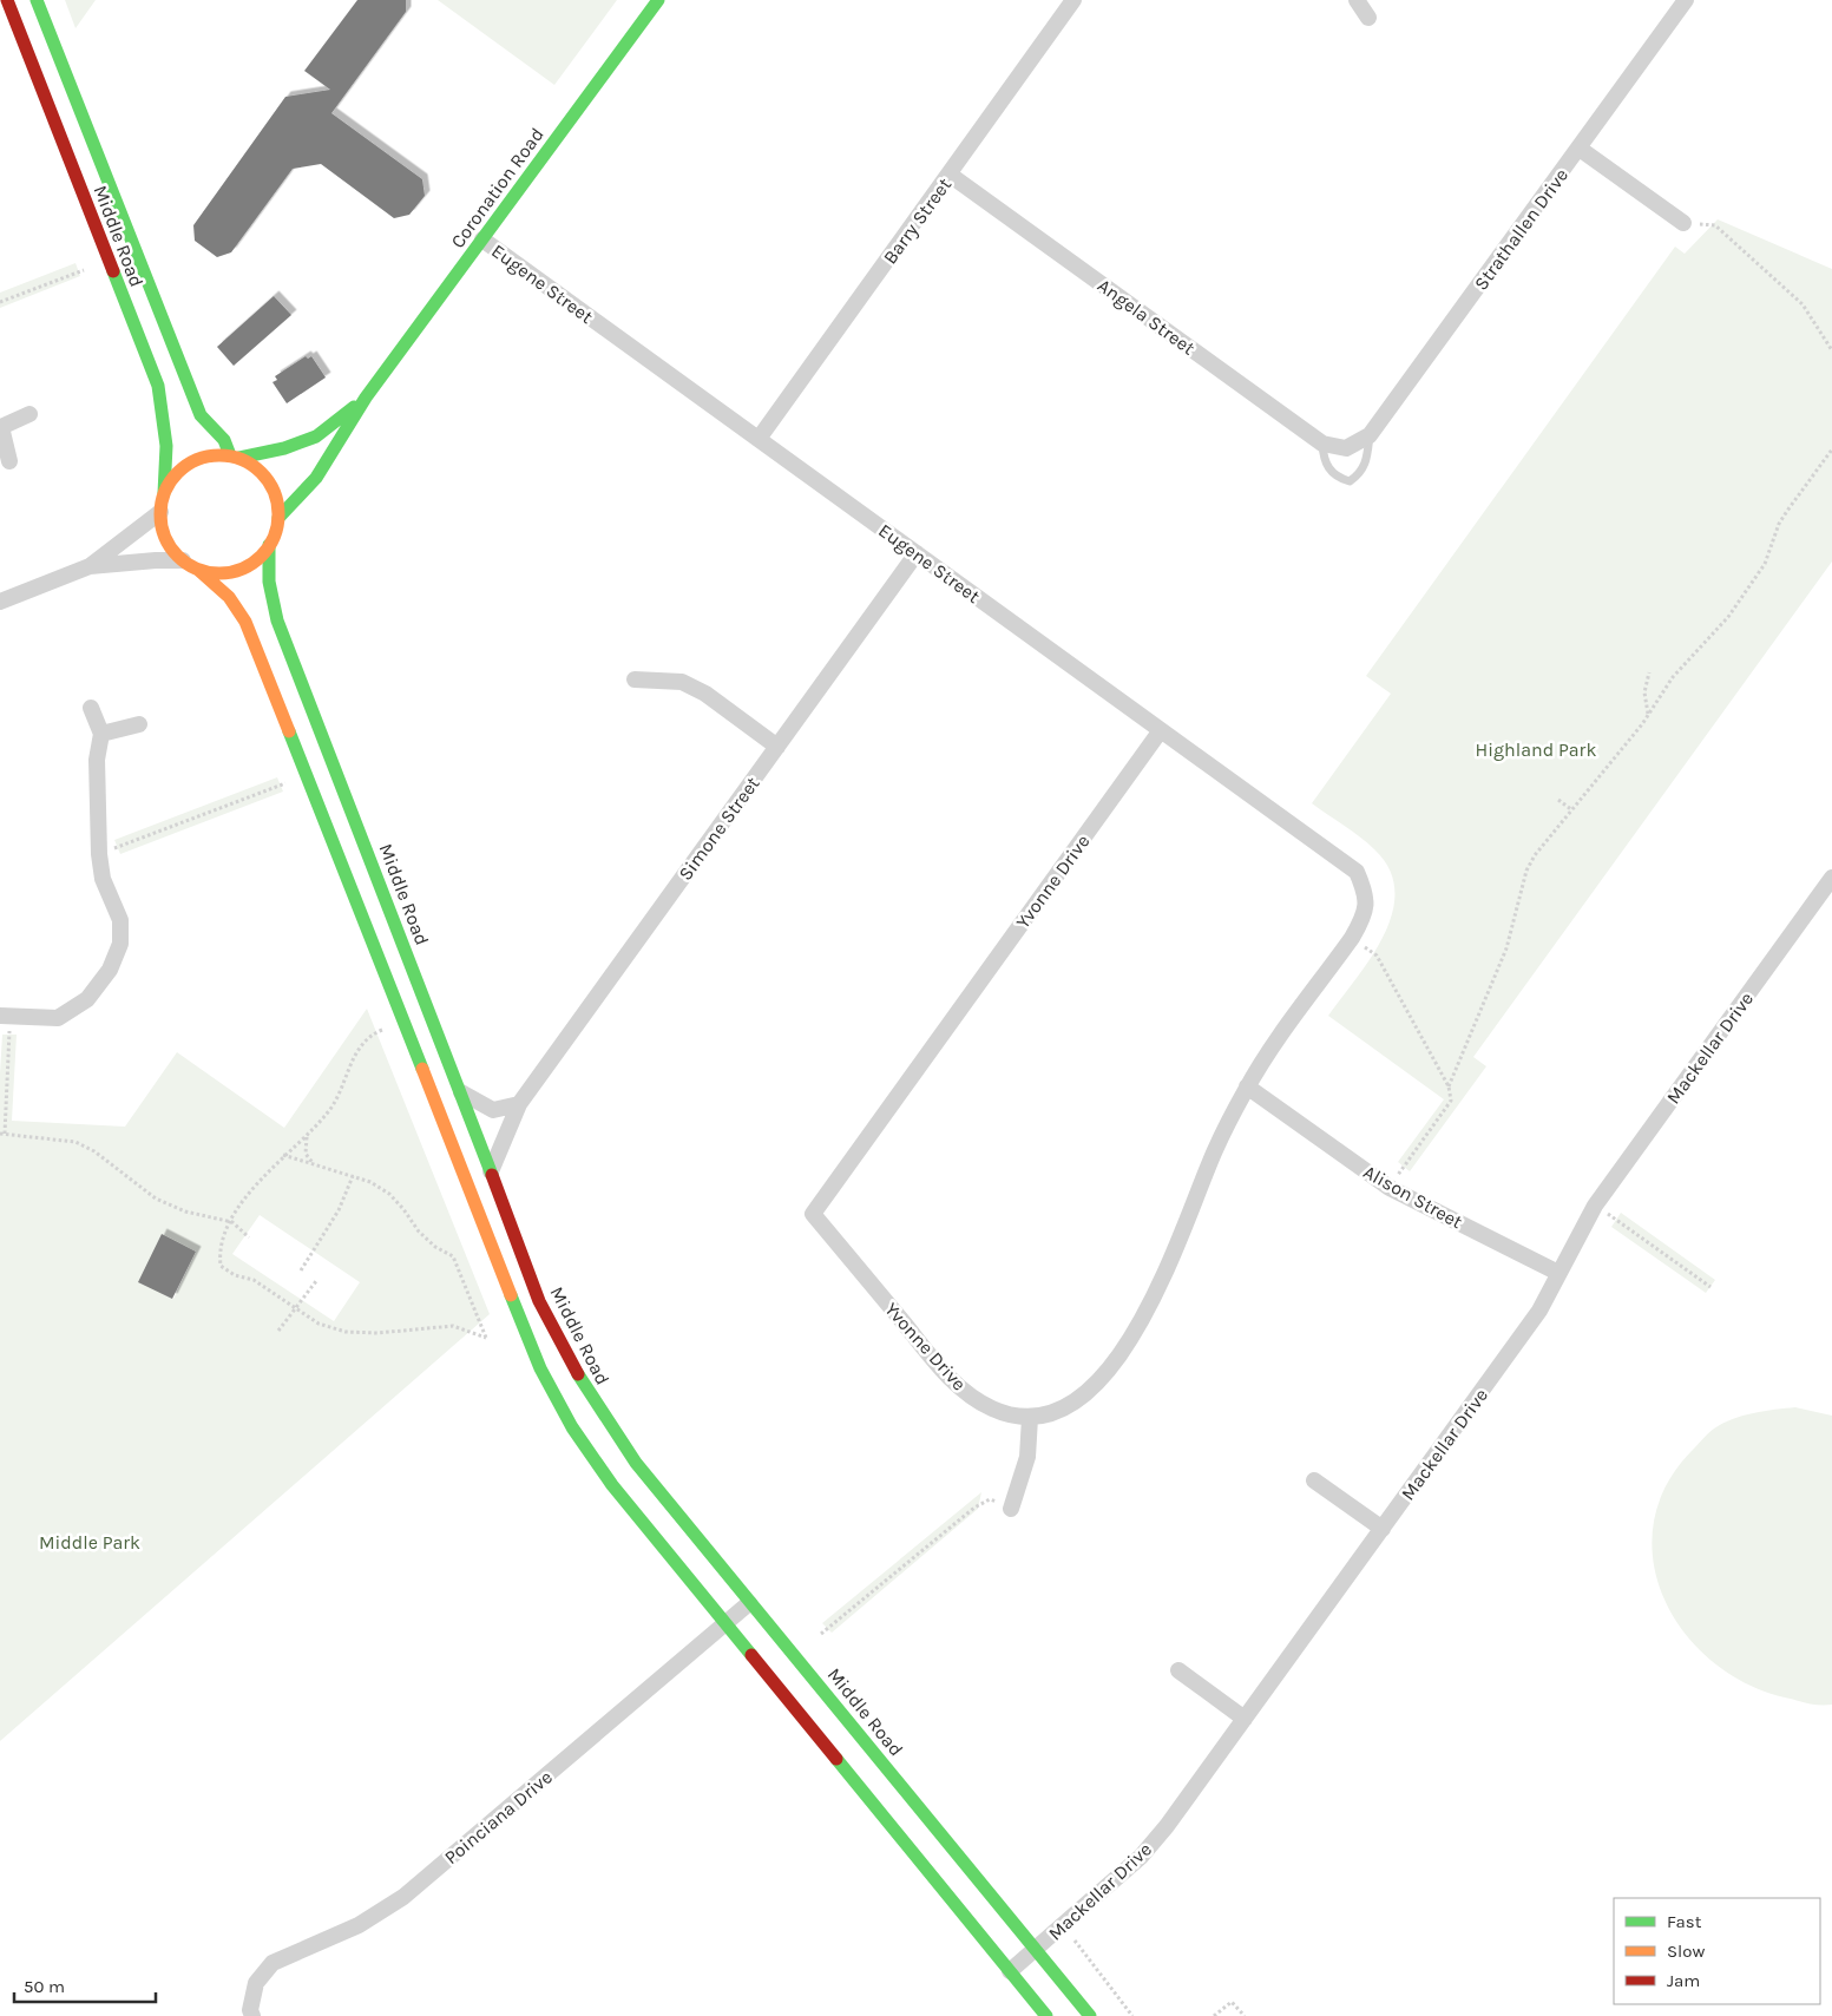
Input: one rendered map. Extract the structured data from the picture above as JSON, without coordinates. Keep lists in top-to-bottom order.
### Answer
{
  "streets": {
    "main road": ["Coronation Road", "Middle Road"],
    "street": [
      "Barry Street",
      "Strathallen Drive",
      "Eugene Street",
      "Angela Street",
      "Simone Street",
      "Yvonne Drive",
      "Mackellar Drive",
      "Alison Street",
      "Poinciana Drive"
    ]
  },
  "crossings": [
    ["Coronation Road", "Middle Road"],
    ["Coronation Road", "Eugene Street"],
    ["Barry Street", "Eugene Street"],
    ["Barry Street", "Angela Street"],
    ["Strathallen Drive", "Angela Street"],
    ["Middle Road", "Simone Street"],
    ["Middle Road", "Mackellar Drive"],
    ["Middle Road", "Poinciana Drive"],
    ["Eugene Street", "Simone Street"],
    ["Eugene Street", "Yvonne Drive"],
    ["Yvonne Drive", "Alison Street"],
    ["Mackellar Drive", "Alison Street"]
  ],
  "parks": ["Highland Park", "Middle Park"],
  "legend": ["Fast", "Slow", "Jam"],
  "scale_bar": "50 m"
}
